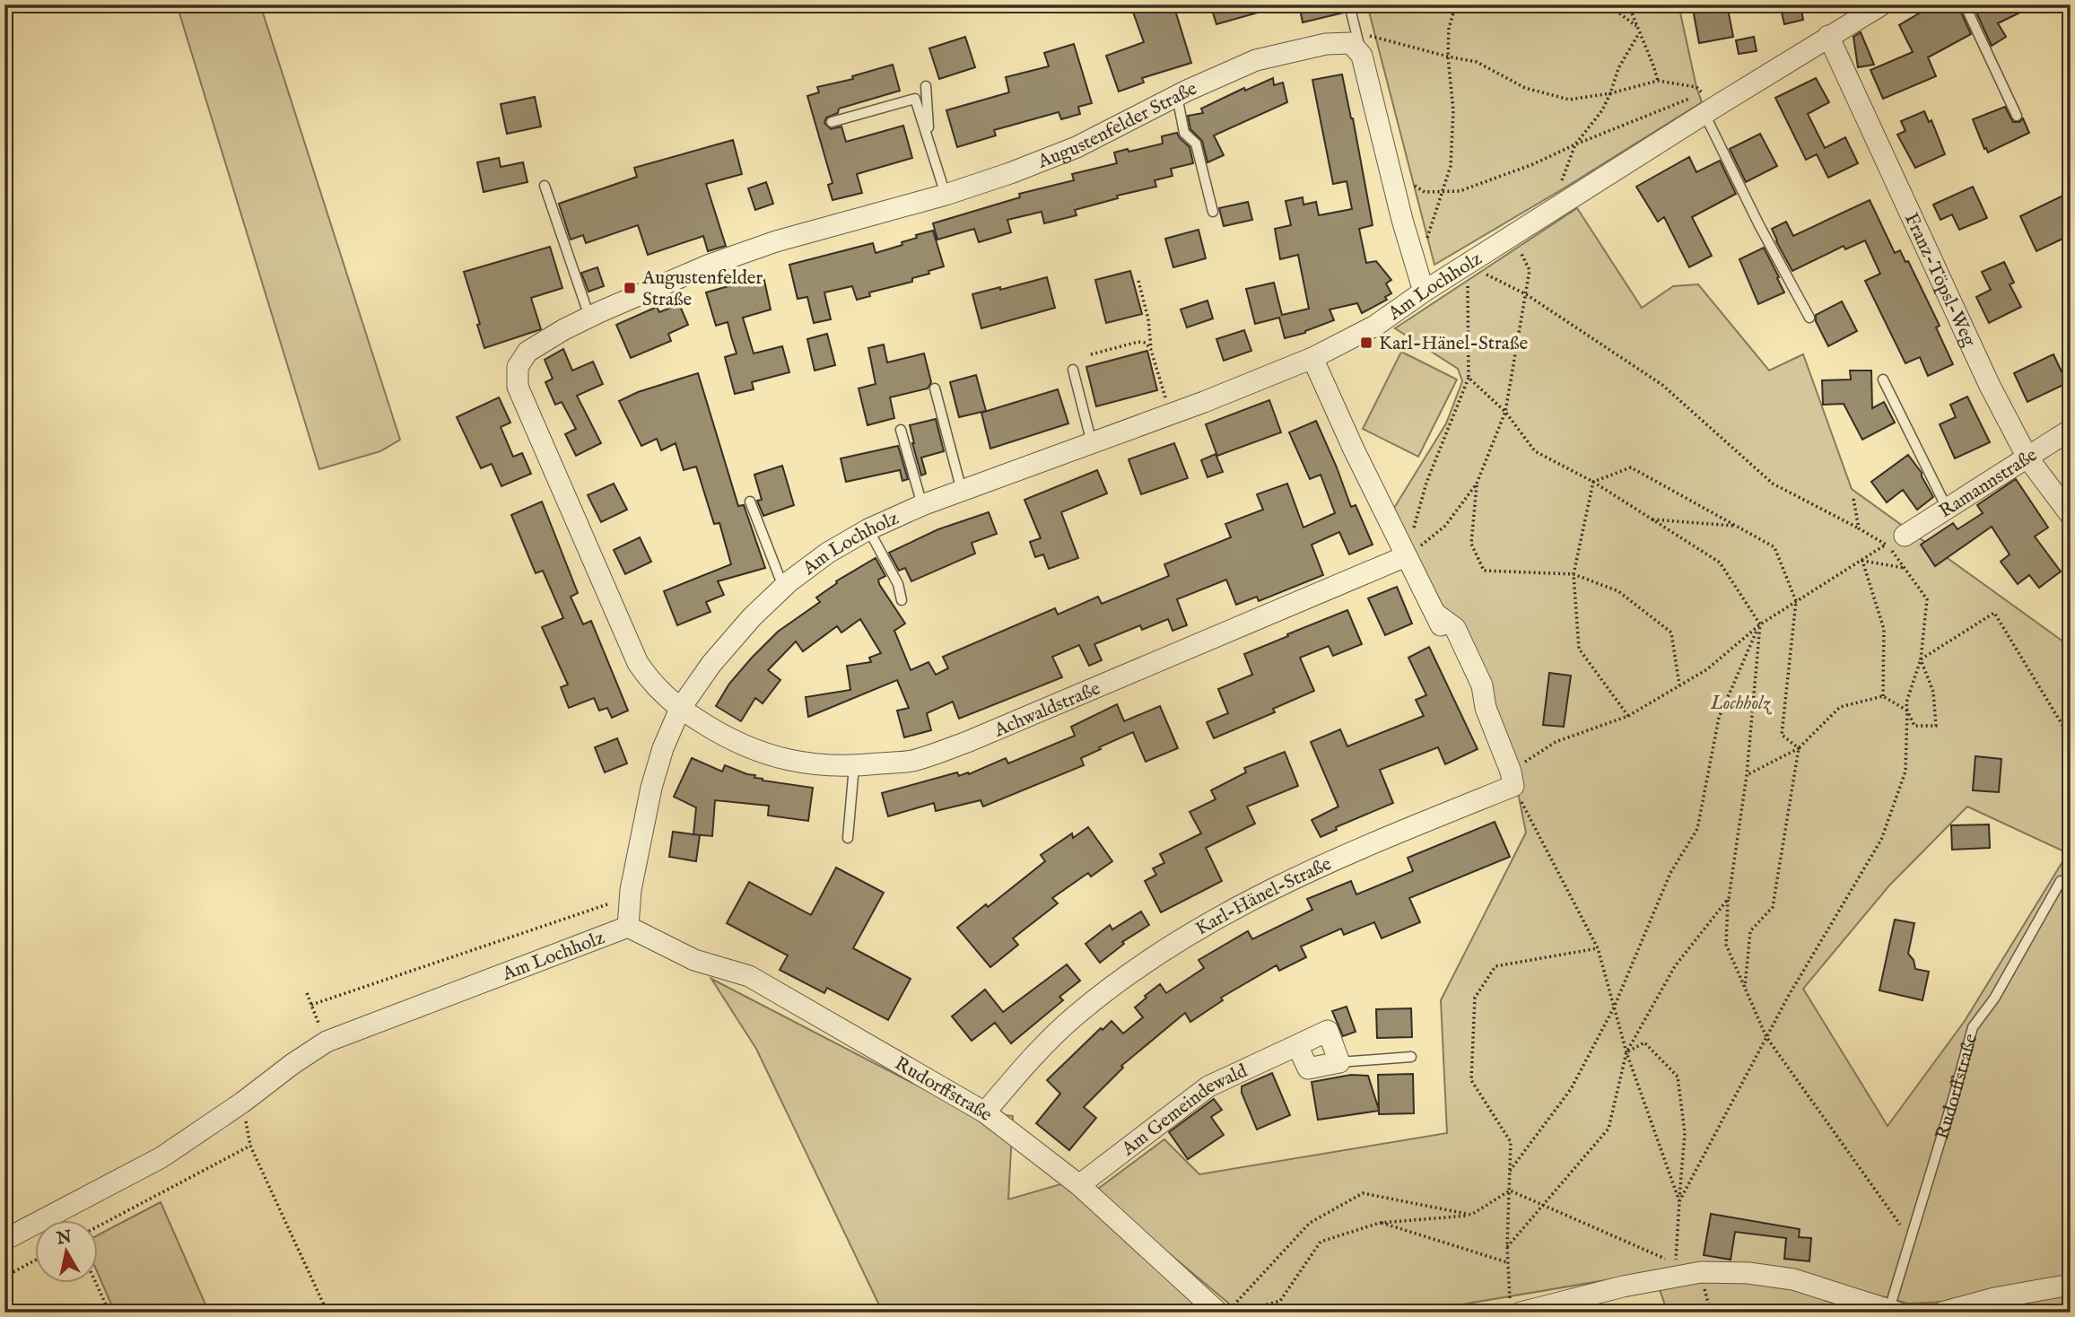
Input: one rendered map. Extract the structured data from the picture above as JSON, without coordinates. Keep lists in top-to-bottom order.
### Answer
{
  "streets": {
    "street": [
      "Augustenfelder Straße",
      "Franz-Töpsl-Weg",
      "Am Lochholz",
      "Ramannstraße",
      "Achwaldstraße",
      "Karl-Hänel-Straße",
      "Rudorffstraße",
      "Am Gemeindewald"
    ]
  },
  "crossings": [
    ["Augustenfelder Straße", "Am Lochholz"],
    ["Augustenfelder Straße", "Achwaldstraße"],
    ["Franz-Töpsl-Weg", "Am Lochholz"],
    ["Franz-Töpsl-Weg", "Ramannstraße"],
    ["Am Lochholz", "Achwaldstraße"],
    ["Am Lochholz", "Rudorffstraße"],
    ["Karl-Hänel-Straße", "Rudorffstraße"],
    ["Rudorffstraße", "Am Gemeindewald"]
  ],
  "parks": ["Lochholz"],
  "places": {
    "transit": ["Augustenfelder Straße", "Karl-Hänel-Straße"]
  },
  "north": "top"
}
